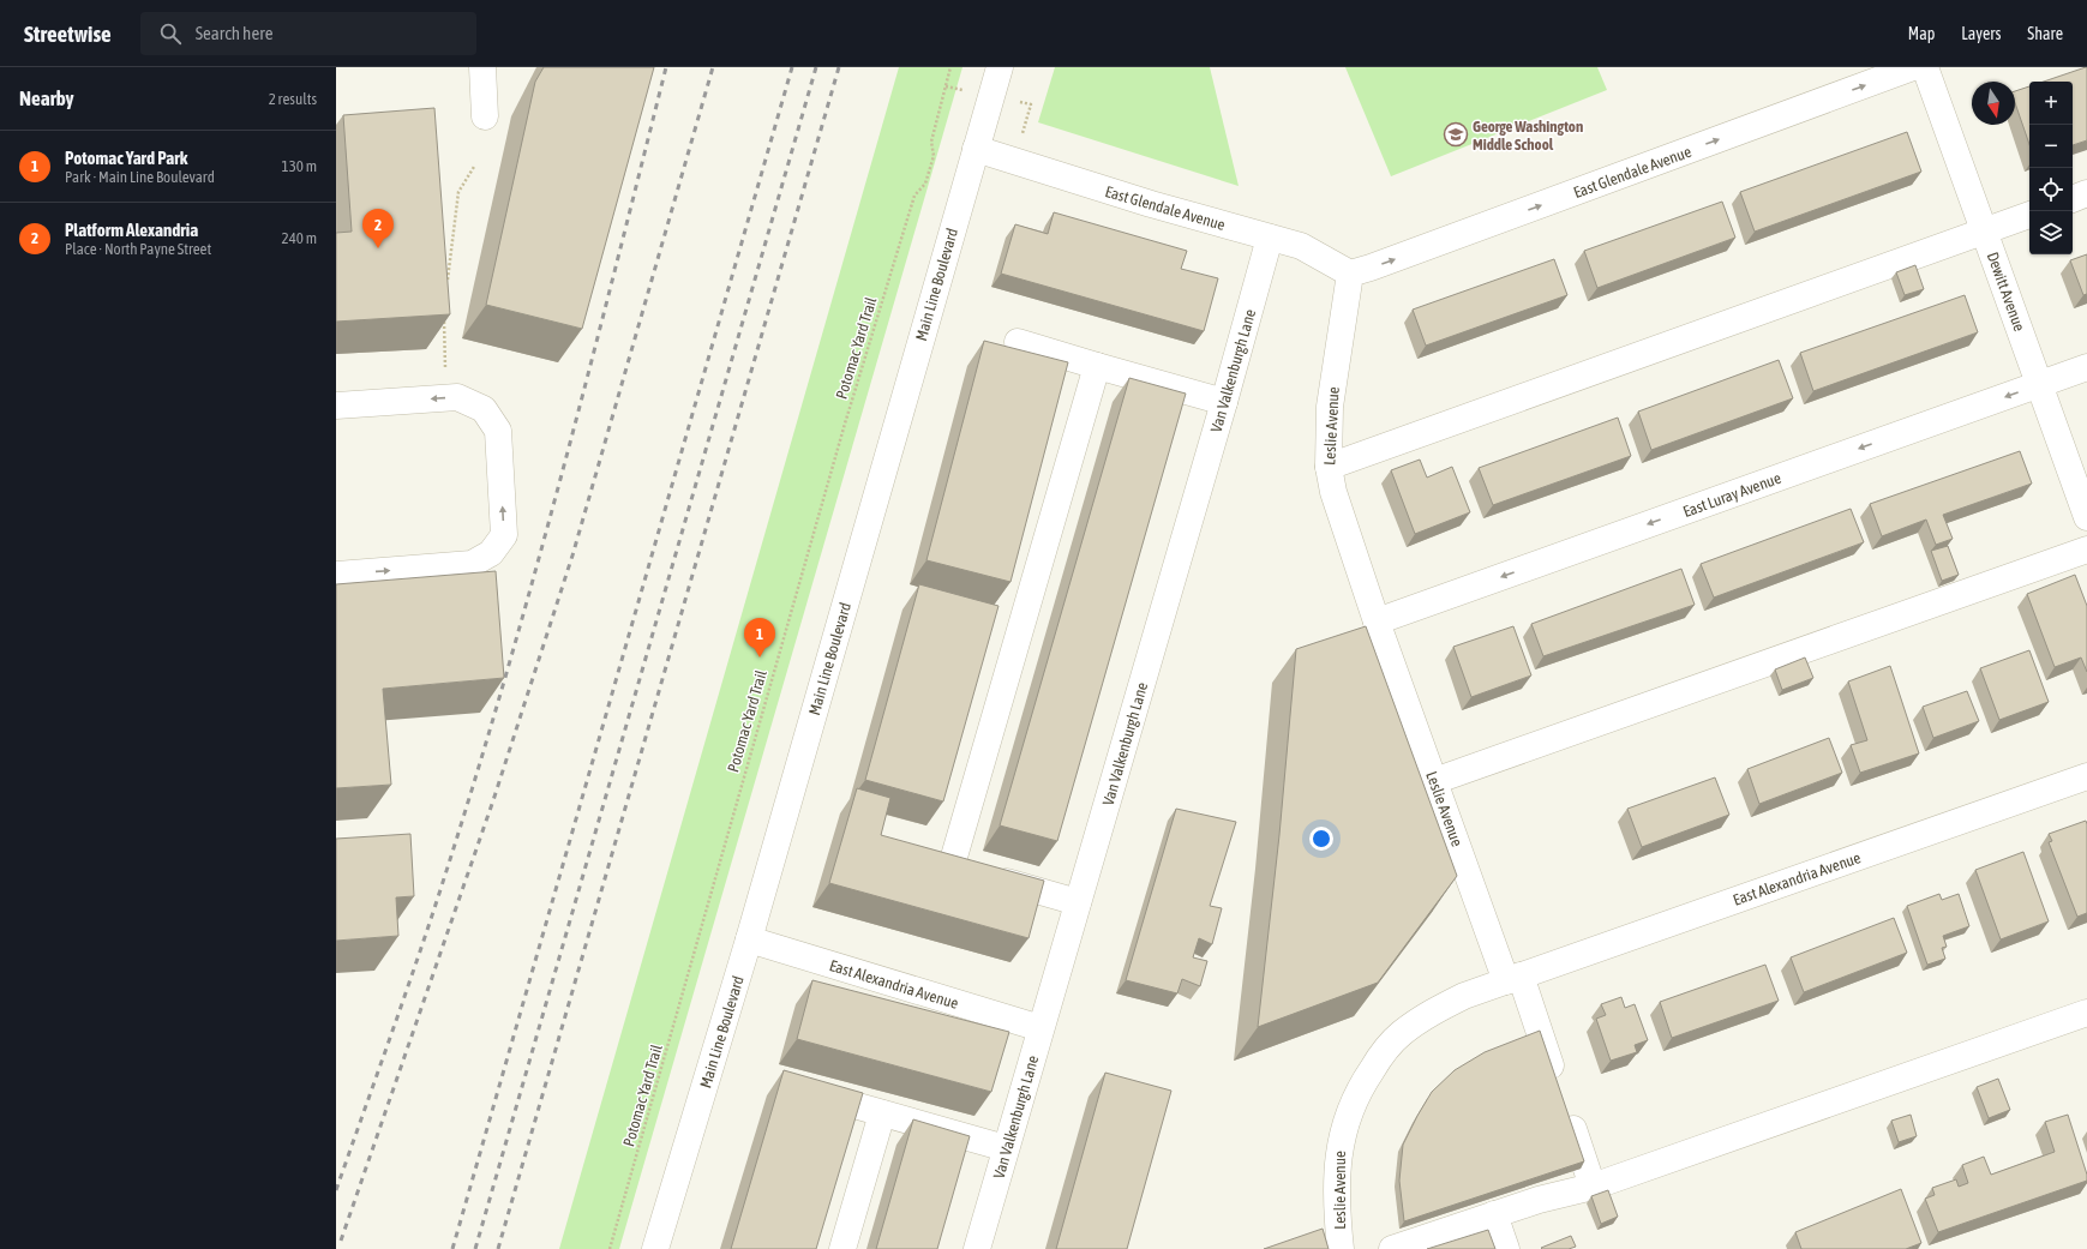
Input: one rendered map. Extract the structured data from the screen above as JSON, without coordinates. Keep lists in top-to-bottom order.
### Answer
{
  "streets": {
    "street": [
      "East Glendale Avenue",
      "Main Line Boulevard",
      "Dewitt Avenue",
      "Van Valkenburgh Lane",
      "Leslie Avenue",
      "East Luray Avenue",
      "East Alexandria Avenue"
    ],
    "path": ["Potomac Yard Trail"]
  },
  "crossings": [
    ["East Glendale Avenue", "Main Line Boulevard"],
    ["East Glendale Avenue", "Van Valkenburgh Lane"],
    ["East Glendale Avenue", "Leslie Avenue"],
    ["Main Line Boulevard", "East Alexandria Avenue"],
    ["Dewitt Avenue", "East Luray Avenue"],
    ["Van Valkenburgh Lane", "East Alexandria Avenue"],
    ["Leslie Avenue", "East Luray Avenue"],
    ["Leslie Avenue", "East Alexandria Avenue"]
  ],
  "places": {
    "school or university": ["George Washington Middle School"]
  },
  "north": "bottom",
  "page": {
    "header": "Streetwise",
    "search": "Search here",
    "nav": ["Map", "Layers", "Share"],
    "heading": ["Nearby", "2 results"],
    "map_buttons": ["+", "−"],
    "list": [
      {
        "mark": "1",
        "name": "Potomac Yard Park",
        "note": "Park · Main Line Boulevard",
        "value": "130 m"
      },
      {
        "mark": "2",
        "name": "Platform Alexandria",
        "note": "Place · North Payne Street",
        "value": "240 m"
      }
    ],
    "pins": ["2", "1"]
  }
}
